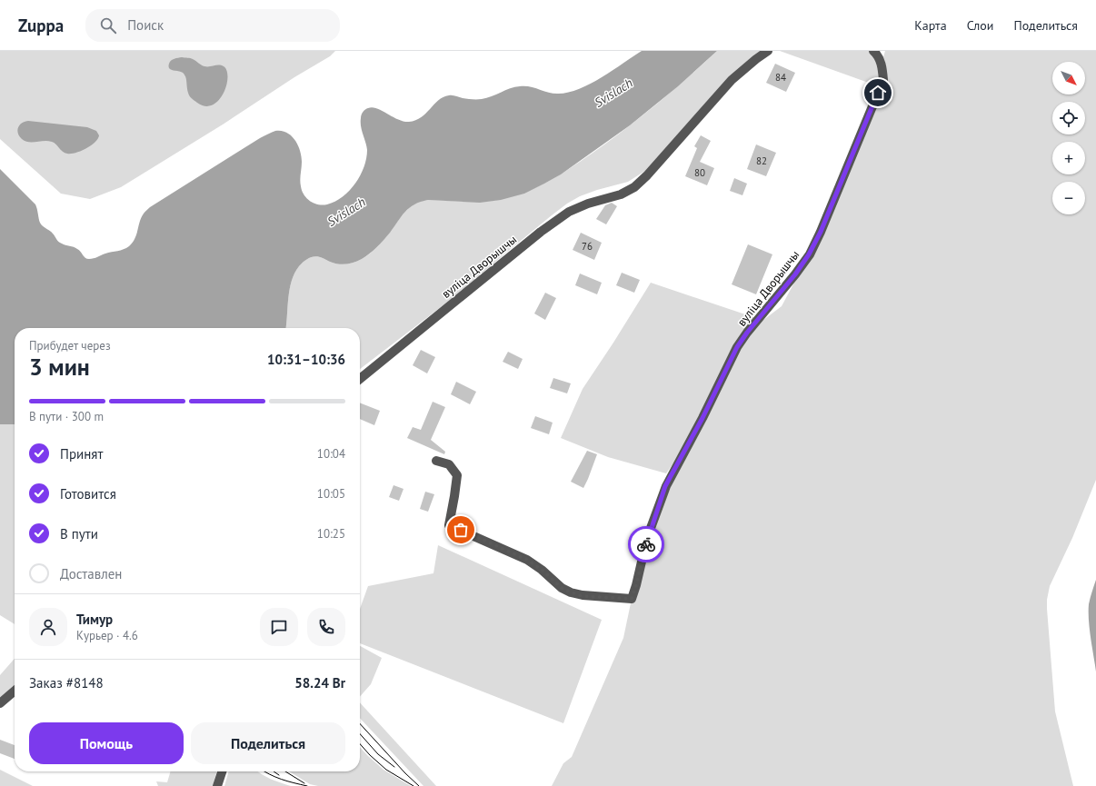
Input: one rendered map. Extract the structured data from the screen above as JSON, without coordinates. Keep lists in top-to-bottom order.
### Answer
{
  "streets": {
    "street": ["вуліца Дворышчы"]
  },
  "water": ["Svislach"],
  "house_numbers": [
    "84",
    "82",
    "80",
    "76"
  ],
  "north": "bottom right",
  "page": {
    "header": "Zuppa",
    "search": "Поиск",
    "nav": ["Карта", "Слои", "Поделиться"],
    "map_buttons": ["+", "−"],
    "heading": ["3 мин", "Прибудет через", "10:31–10:36"],
    "panel": [
      "Тимур",
      "Курьер · 4.6",
      "Заказ #8148",
      "58.24 Br"
    ],
    "bar": "В пути · 300 m",
    "list": [
      ["Принят", "10:04"],
      ["Готовится", "10:05"],
      ["В пути", "10:25"],
      "Доставлен"
    ],
    "buttons": ["Помощь", "Поделиться"]
  }
}
